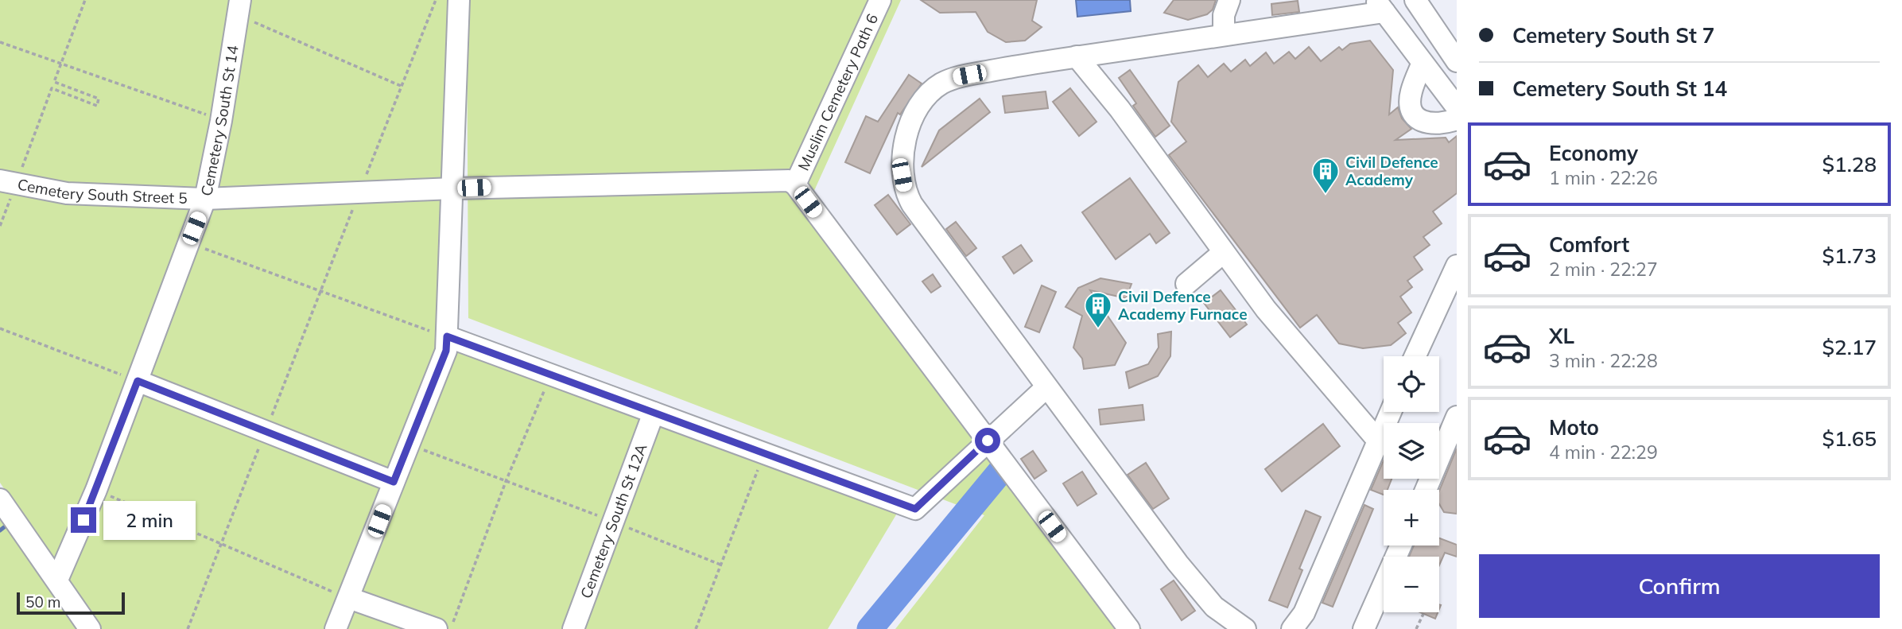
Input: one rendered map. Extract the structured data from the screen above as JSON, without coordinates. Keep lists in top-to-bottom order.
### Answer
{
  "streets": {
    "lane": [
      "Muslim Cemetery Path 6",
      "Cemetery South St 14",
      "Cemetery South Street 5",
      "Cemetery South St 12A"
    ]
  },
  "crossings": [
    ["Muslim Cemetery Path 6", "Cemetery South Street 5"],
    ["Cemetery South St 14", "Cemetery South Street 5"]
  ],
  "places": {
    "building": ["Civil Defence Academy", "Civil Defence Academy Furnace"]
  },
  "scale_bar": "50 m",
  "page": {
    "banner": ["Cemetery South St 7", "Cemetery South St 14"],
    "list": [
      {
        "name": "Economy",
        "note": "1 min · 22:26",
        "value": "$1.28"
      },
      {
        "name": "Comfort",
        "note": "2 min · 22:27",
        "value": "$1.73"
      },
      {
        "name": "XL",
        "note": "3 min · 22:28",
        "value": "$2.17"
      },
      {
        "name": "Moto",
        "note": "4 min · 22:29",
        "value": "$1.65"
      }
    ],
    "map_buttons": ["+", "−"],
    "bubble": "2 min",
    "buttons": "Confirm",
    "scale": "50 m"
  }
}
